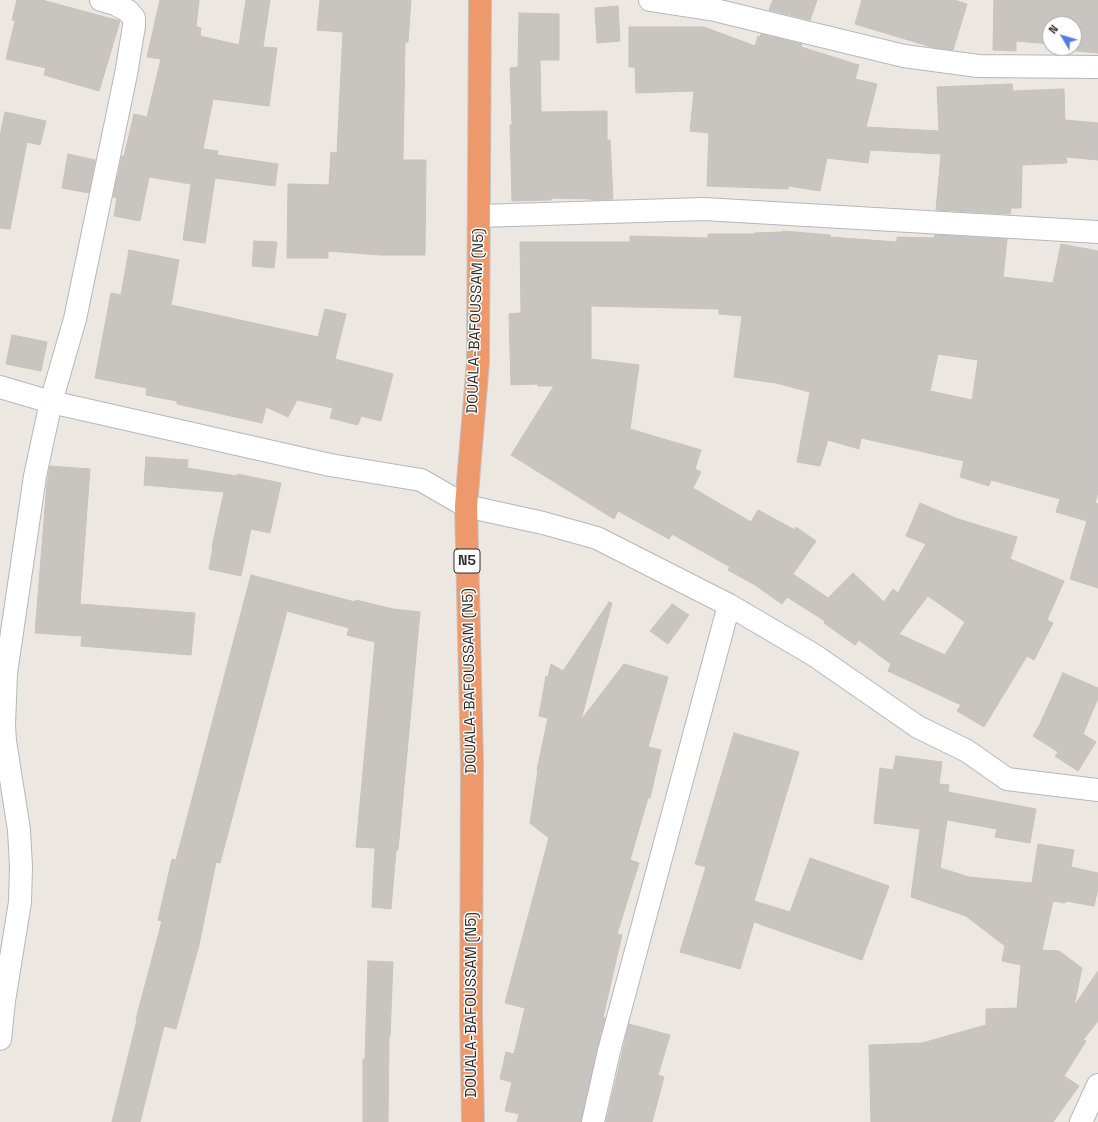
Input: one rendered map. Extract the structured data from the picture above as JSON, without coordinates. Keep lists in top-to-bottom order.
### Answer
{
  "streets": {
    "highway": ["DOUALA-BAFOUSSAM (N5)", "N5"]
  },
  "north": "top left"
}
